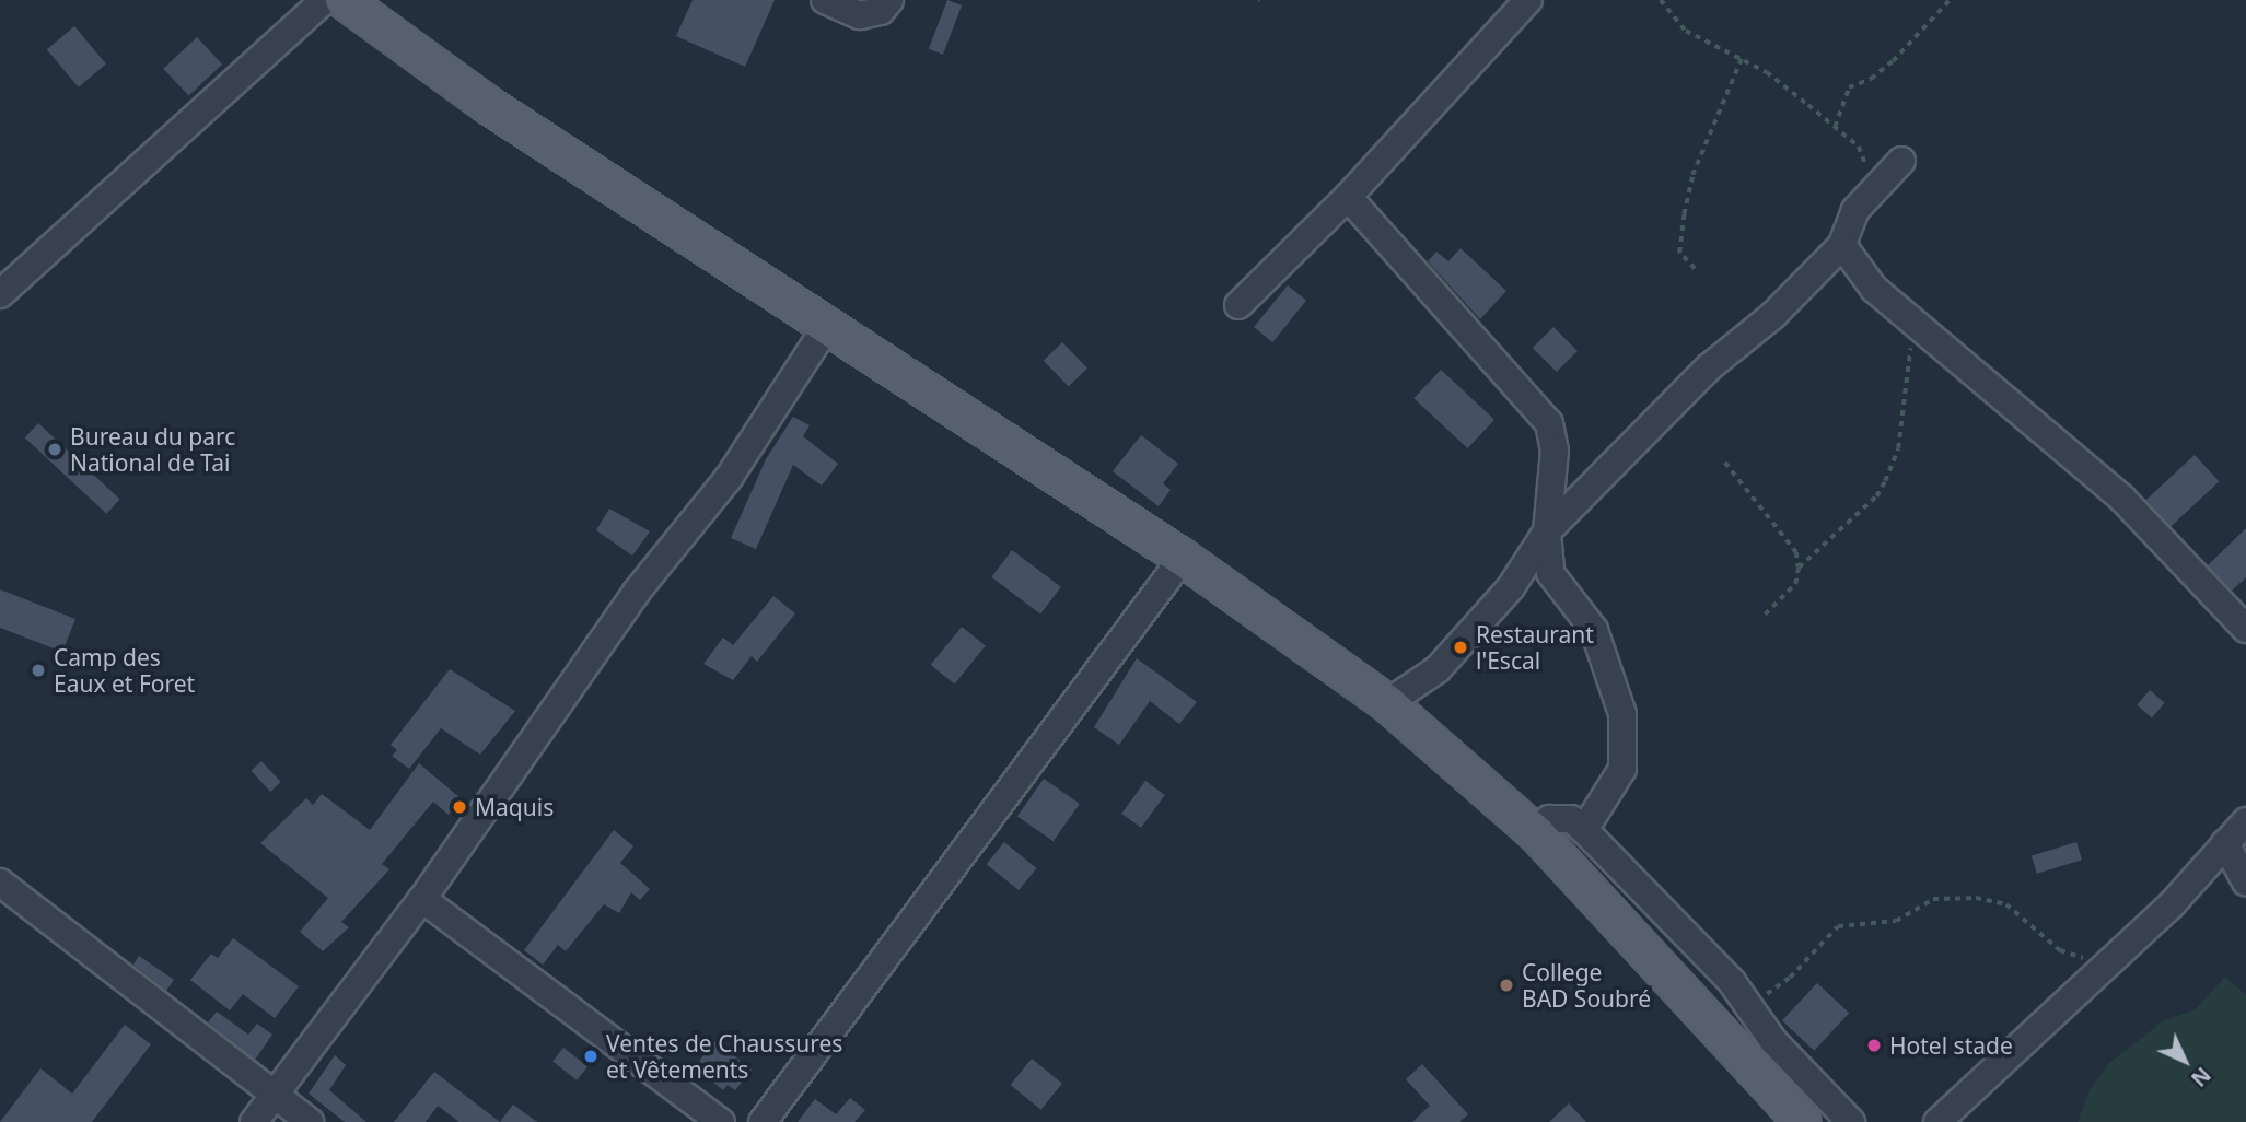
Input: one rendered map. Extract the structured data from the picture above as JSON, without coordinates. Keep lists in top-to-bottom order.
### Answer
{
  "places": [
    "Bureau du parc National de Tai",
    "Restaurant l'Escal",
    "Camp des Eaux et Foret",
    "Maquis",
    "College BAD Soubré",
    "Hotel stade",
    "Ventes de Chaussures et Vêtements"
  ],
  "north": "bottom right"
}
